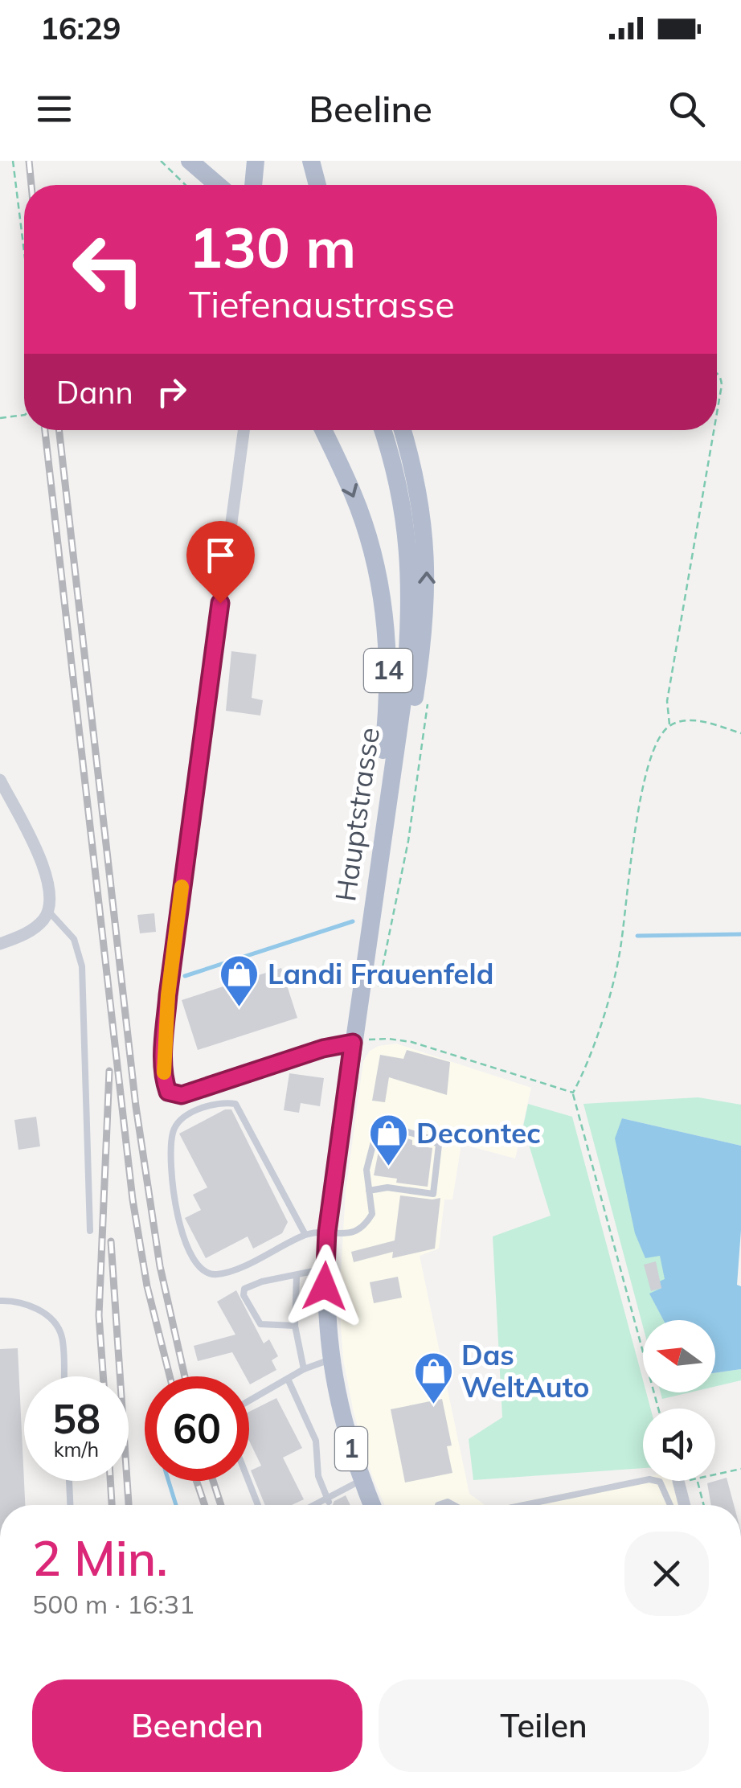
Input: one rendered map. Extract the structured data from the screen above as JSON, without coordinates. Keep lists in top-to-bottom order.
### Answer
{
  "streets": {
    "main road": ["14", "Hauptstrasse", "1"]
  },
  "crossings": [
    ["14", "Hauptstrasse"],
    ["14", "1"],
    ["Hauptstrasse", "1"]
  ],
  "places": {
    "shop": ["Landi Frauenfeld", "Decontec", "Das WeltAuto"]
  },
  "north": "left",
  "page": {
    "status": "16:29",
    "header": "Beeline",
    "turn": ["130 m", "Tiefenaustrasse"],
    "then": "Dann",
    "speed": "58 km/h",
    "limit": "60",
    "heading": ["2 Min.", "500 m · 16:31"],
    "buttons": ["Beenden", "Teilen"]
  }
}
